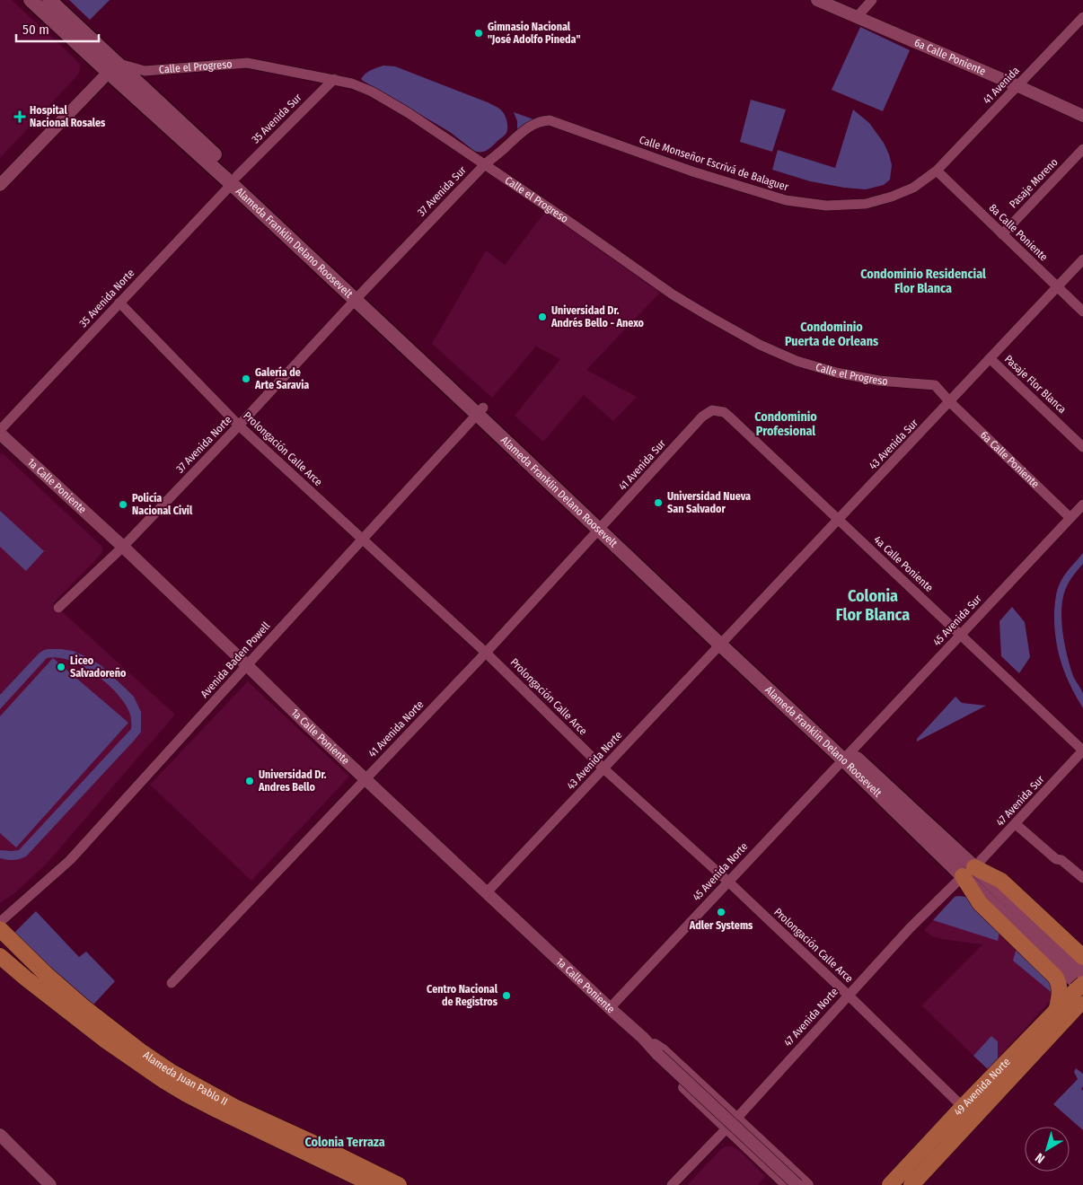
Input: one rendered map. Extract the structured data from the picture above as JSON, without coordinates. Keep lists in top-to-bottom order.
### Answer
{
  "streets": {
    "main road": ["Alameda Franklin Delano Roosevelt", "Alameda Juan Pablo II", "49 Avenida Norte"],
    "street": [
      "6a Calle Poniente",
      "Calle el Progreso",
      "41 Avenida",
      "35 Avenida Sur",
      "Calle Monseñor Escrivá de Balaguer",
      "Pasaje Moreno",
      "37 Avenida Sur",
      "8a Calle Poniente",
      "35 Avenida Norte",
      "Pasaje Flor Blanca",
      "37 Avenida Norte",
      "43 Avenida Sur",
      "Prolongación Calle Arce",
      "41 Avenida Sur",
      "1a Calle Poniente",
      "4a Calle Poniente",
      "45 Avenida Sur",
      "Avenida Baden Powell",
      "41 Avenida Norte",
      "43 Avenida Norte",
      "47 Avenida Sur",
      "45 Avenida Norte",
      "47 Avenida Norte"
    ]
  },
  "crossings": [
    ["6a Calle Poniente", "Calle el Progreso"],
    ["6a Calle Poniente", "41 Avenida"],
    ["6a Calle Poniente", "43 Avenida Sur"],
    ["6a Calle Poniente", "45 Avenida Sur"],
    ["Calle el Progreso", "35 Avenida Sur"],
    ["Calle el Progreso", "37 Avenida Sur"],
    ["Calle el Progreso", "Alameda Franklin Delano Roosevelt"],
    ["Calle el Progreso", "43 Avenida Sur"],
    ["41 Avenida", "Calle Monseñor Escrivá de Balaguer"],
    ["41 Avenida", "8a Calle Poniente"],
    ["35 Avenida Sur", "Alameda Franklin Delano Roosevelt"],
    ["35 Avenida Sur", "35 Avenida Norte"],
    ["Calle Monseñor Escrivá de Balaguer", "37 Avenida Sur"],
    ["Pasaje Moreno", "8a Calle Poniente"],
    ["37 Avenida Sur", "Alameda Franklin Delano Roosevelt"],
    ["37 Avenida Sur", "37 Avenida Norte"],
    ["8a Calle Poniente", "43 Avenida Sur"],
    ["Alameda Franklin Delano Roosevelt", "35 Avenida Norte"],
    ["Alameda Franklin Delano Roosevelt", "37 Avenida Norte"],
    ["Alameda Franklin Delano Roosevelt", "43 Avenida Sur"],
    ["Alameda Franklin Delano Roosevelt", "41 Avenida Sur"],
    ["Alameda Franklin Delano Roosevelt", "45 Avenida Sur"],
    ["Alameda Franklin Delano Roosevelt", "Avenida Baden Powell"],
    ["Alameda Franklin Delano Roosevelt", "41 Avenida Norte"],
    ["Alameda Franklin Delano Roosevelt", "43 Avenida Norte"],
    ["Alameda Franklin Delano Roosevelt", "47 Avenida Sur"],
    ["Alameda Franklin Delano Roosevelt", "45 Avenida Norte"],
    ["Alameda Franklin Delano Roosevelt", "47 Avenida Norte"],
    ["Alameda Franklin Delano Roosevelt", "49 Avenida Norte"],
    ["35 Avenida Norte", "Prolongación Calle Arce"],
    ["Pasaje Flor Blanca", "43 Avenida Sur"],
    ["37 Avenida Norte", "Prolongación Calle Arce"],
    ["37 Avenida Norte", "1a Calle Poniente"],
    ["43 Avenida Sur", "4a Calle Poniente"],
    ["43 Avenida Sur", "43 Avenida Norte"],
    ["Prolongación Calle Arce", "Avenida Baden Powell"],
    ["Prolongación Calle Arce", "41 Avenida Norte"],
    ["Prolongación Calle Arce", "43 Avenida Norte"],
    ["Prolongación Calle Arce", "45 Avenida Norte"],
    ["Prolongación Calle Arce", "47 Avenida Norte"],
    ["Prolongación Calle Arce", "49 Avenida Norte"],
    ["41 Avenida Sur", "4a Calle Poniente"],
    ["41 Avenida Sur", "41 Avenida Norte"],
    ["1a Calle Poniente", "Avenida Baden Powell"],
    ["1a Calle Poniente", "41 Avenida Norte"],
    ["1a Calle Poniente", "43 Avenida Norte"],
    ["1a Calle Poniente", "45 Avenida Norte"],
    ["1a Calle Poniente", "47 Avenida Norte"],
    ["4a Calle Poniente", "45 Avenida Sur"],
    ["4a Calle Poniente", "47 Avenida Sur"],
    ["45 Avenida Sur", "45 Avenida Norte"],
    ["47 Avenida Sur", "47 Avenida Norte"]
  ],
  "districts": [
    "Condominio Residencial Flor Blanca",
    "Condominio Puerta de Orleans",
    "Condominio Profesional",
    "Colonia Flor Blanca",
    "Colonia Terraza"
  ],
  "places": {
    "other": [
      "Gimnasio Nacional \"José Adolfo Pineda\"",
      "Universidad Dr. Andrés Bello - Anexo",
      "Galería de Arte Saravia",
      "Universidad Nueva San Salvador",
      "Policía Nacional Civil",
      "Liceo Salvadoreño",
      "Universidad Dr. Andres Bello",
      "Adler Systems",
      "Centro Nacional de Registros"
    ],
    "health": ["Hospital Nacional Rosales"]
  },
  "scale_bar": "50 m",
  "north": "bottom left"
}
